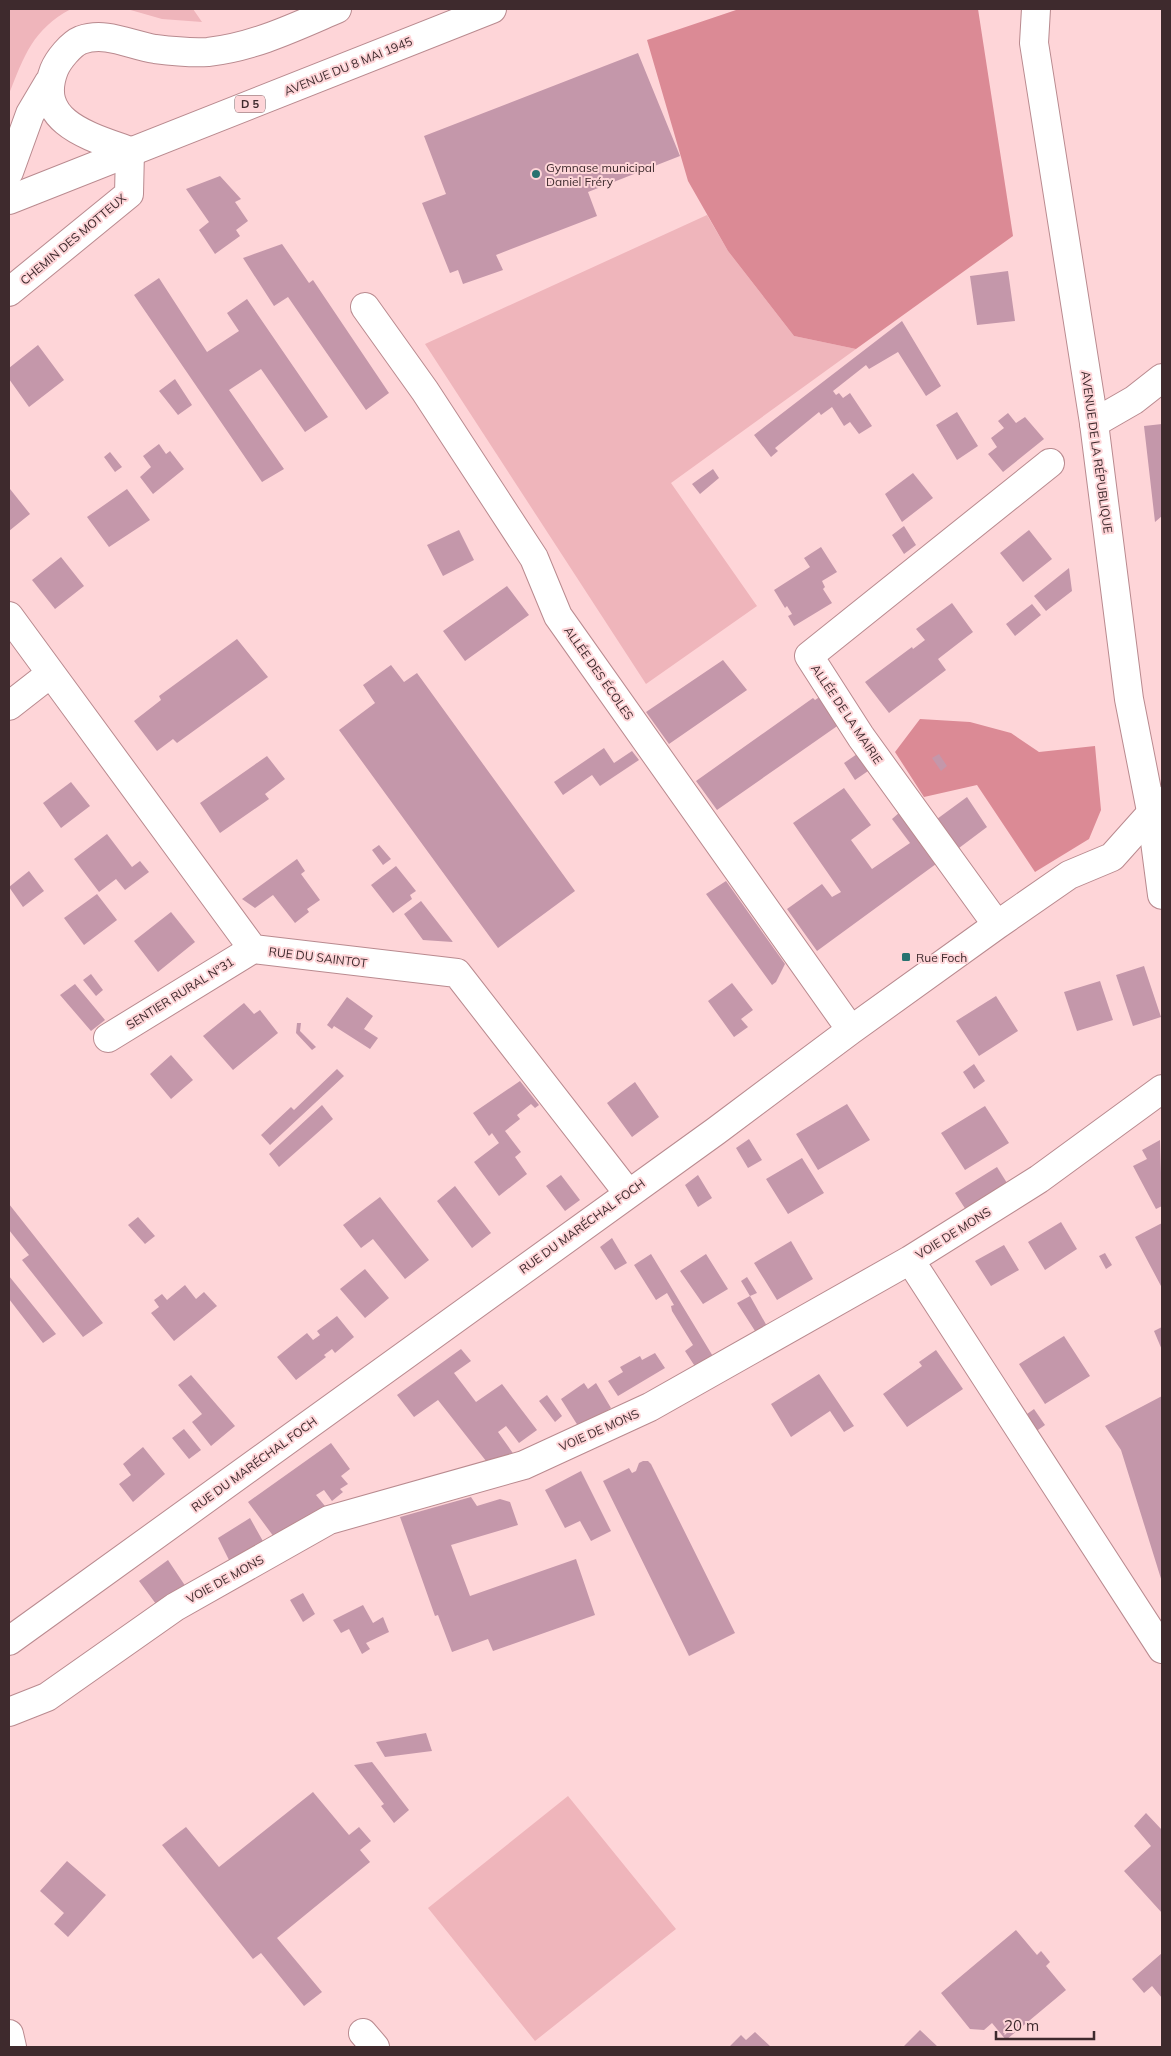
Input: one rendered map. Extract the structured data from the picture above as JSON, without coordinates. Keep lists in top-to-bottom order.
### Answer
{
  "streets": {
    "street": [
      "AVENUE DU 8 MAI 1945",
      "D 5",
      "CHEMIN DES MOTTEUX",
      "AVENUE DE LA RÉPUBLIQUE",
      "ALLÉE DES ÉCOLES",
      "ALLÉE DE LA MAIRIE",
      "RUE DU SAINTOT",
      "SENTIER RURAL N°31",
      "RUE DU MARÉCHAL FOCH",
      "VOIE DE MONS"
    ]
  },
  "crossings": [
    ["AVENUE DU 8 MAI 1945", "CHEMIN DES MOTTEUX"],
    ["AVENUE DE LA RÉPUBLIQUE", "RUE DU MARÉCHAL FOCH"],
    ["ALLÉE DES ÉCOLES", "RUE DU MARÉCHAL FOCH"],
    ["ALLÉE DE LA MAIRIE", "RUE DU MARÉCHAL FOCH"],
    ["RUE DU SAINTOT", "SENTIER RURAL N°31"],
    ["RUE DU SAINTOT", "RUE DU MARÉCHAL FOCH"]
  ],
  "places": {
    "other": ["Gymnase municipal Daniel Fréry"],
    "transit": ["Rue Foch"]
  },
  "scale_bar": "20 m"
}
